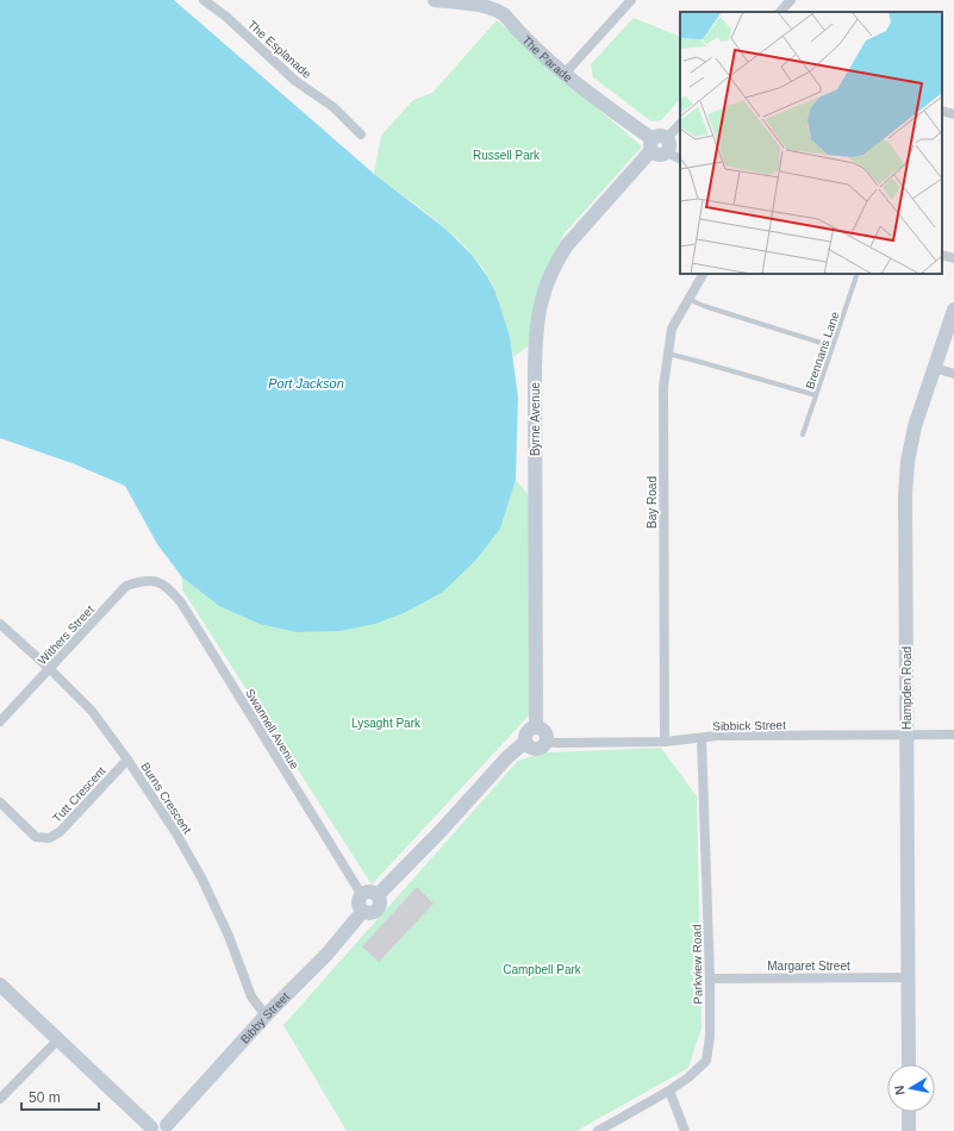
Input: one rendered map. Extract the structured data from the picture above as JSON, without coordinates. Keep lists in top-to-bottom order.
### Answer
{
  "streets": {
    "street": [
      "The Esplanade",
      "The Parade",
      "Byrne Avenue",
      "Bay Road",
      "Withers Street",
      "Hampden Road",
      "Sibbick Street",
      "Swannell Avenue",
      "Tutt Crescent",
      "Burns Crescent",
      "Parkview Road",
      "Margaret Street",
      "Bibby Street"
    ],
    "lane": ["Brennans Lane"]
  },
  "crossings": [
    ["The Parade", "Byrne Avenue"],
    ["Byrne Avenue", "Sibbick Street"],
    ["Bay Road", "Sibbick Street"],
    ["Withers Street", "Swannell Avenue"],
    ["Withers Street", "Burns Crescent"],
    ["Hampden Road", "Sibbick Street"],
    ["Hampden Road", "Margaret Street"],
    ["Sibbick Street", "Parkview Road"],
    ["Swannell Avenue", "Bibby Street"],
    ["Tutt Crescent", "Burns Crescent"],
    ["Burns Crescent", "Bibby Street"],
    ["Parkview Road", "Margaret Street"]
  ],
  "water": ["Port Jackson"],
  "parks": ["Russell Park", "Lysaght Park", "Campbell Park"],
  "scale_bar": "50 m",
  "north": "left"
}
